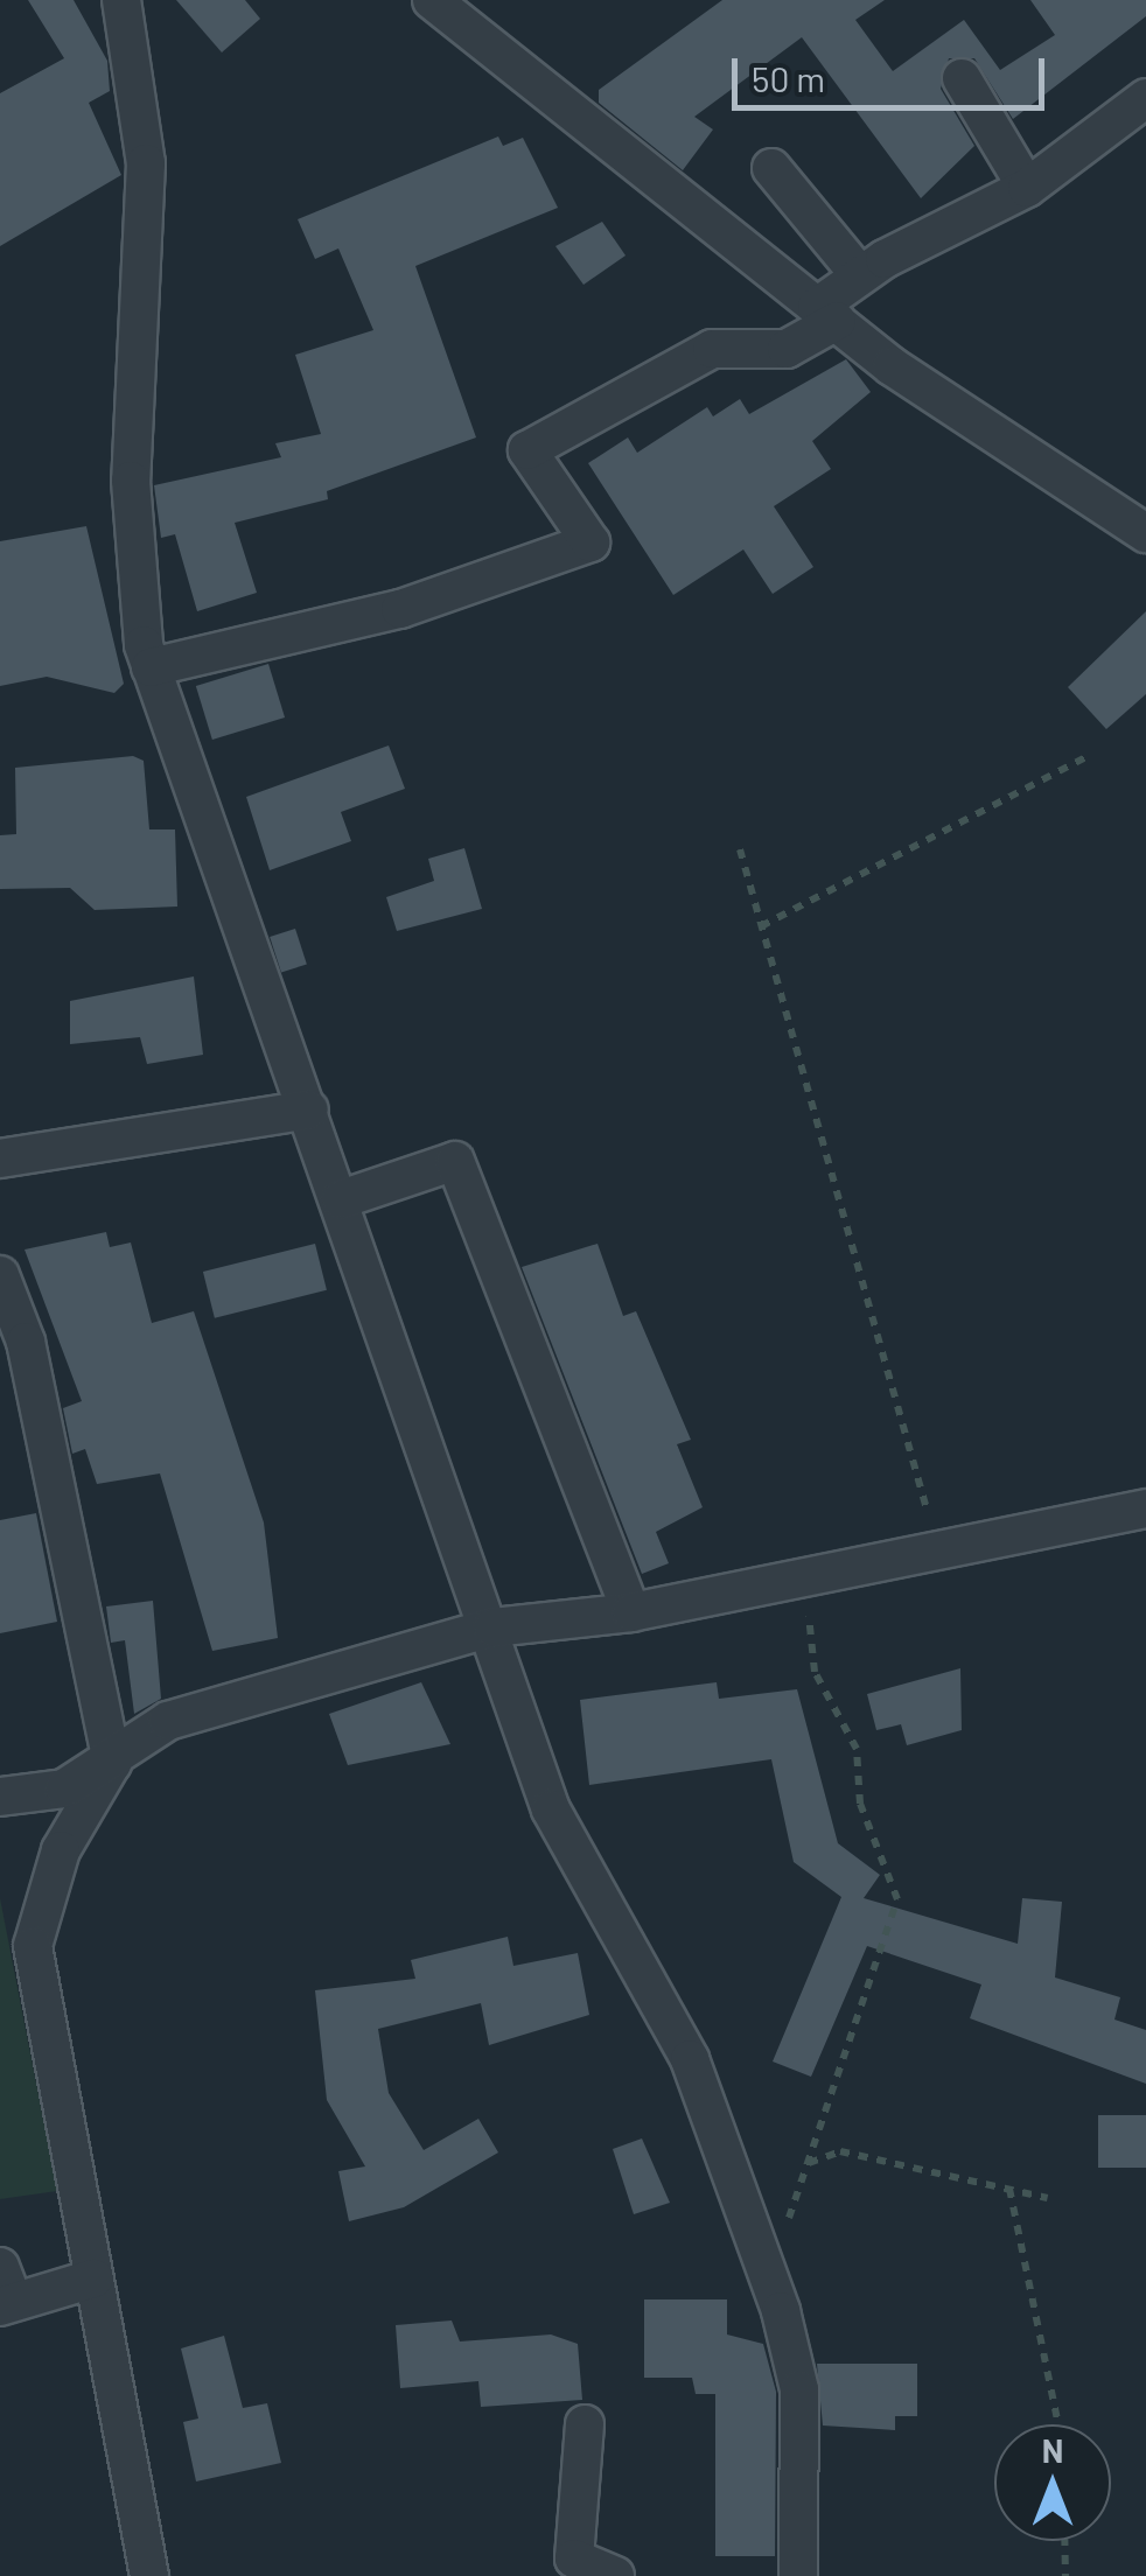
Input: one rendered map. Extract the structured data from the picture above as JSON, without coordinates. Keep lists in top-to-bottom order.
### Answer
{
  "scale_bar": "50 m",
  "north": "top"
}
